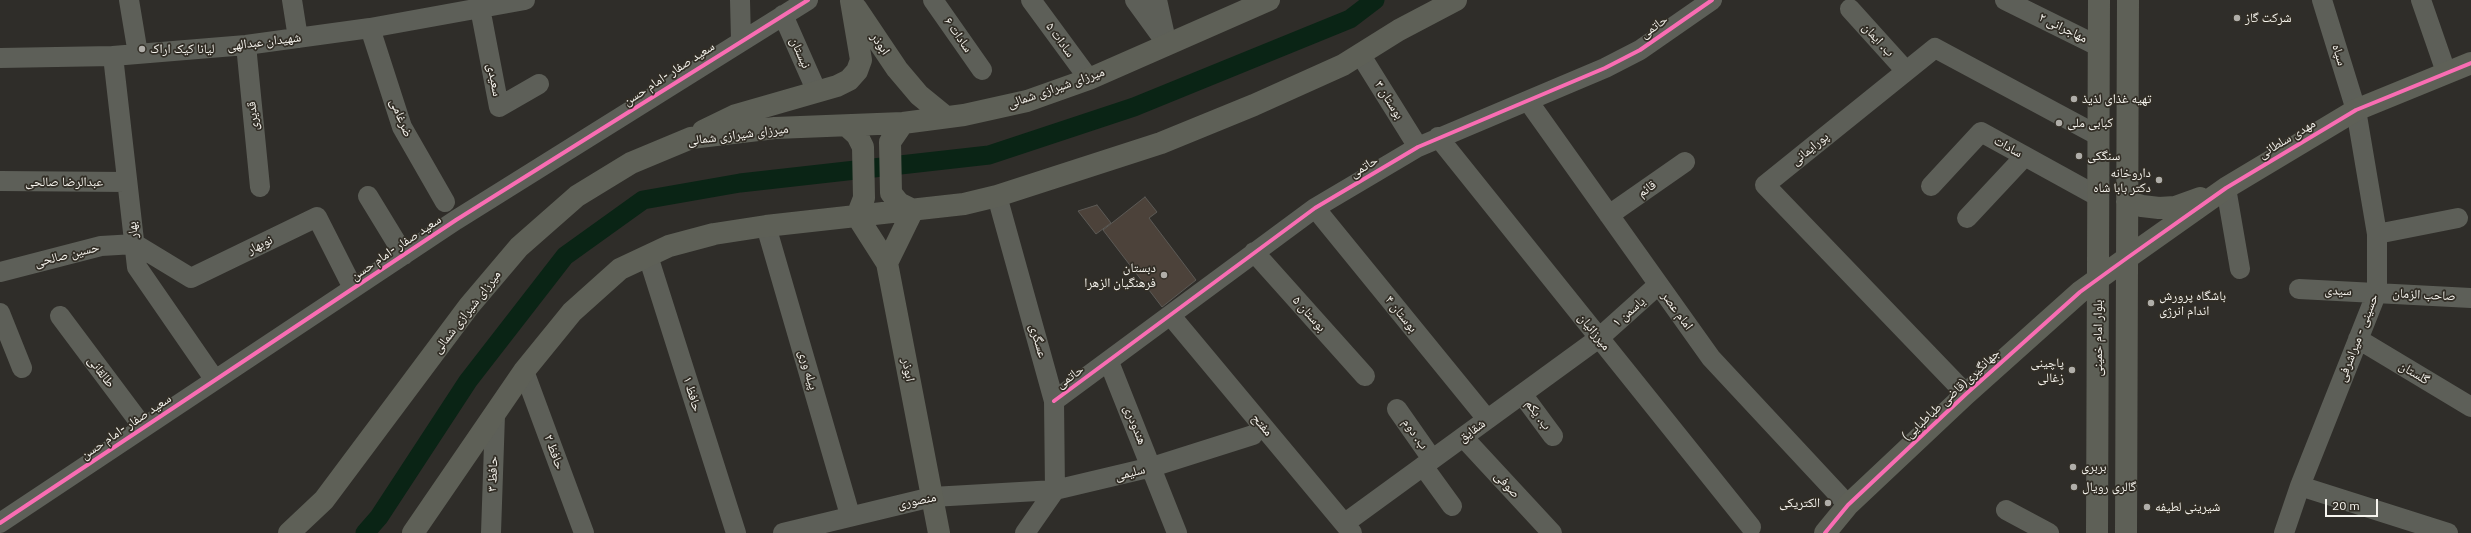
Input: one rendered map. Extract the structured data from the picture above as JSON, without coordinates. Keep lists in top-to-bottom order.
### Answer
{
  "streets": {
    "main road": [
      "ابوذر",
      "میرزای شیرازی شمالی",
      "مهدی سلطانی",
      "بلوار امام خمینی",
      "جهانگیری(قاضی طباطبایی)"
    ],
    "street": [
      "حاتمی",
      "مهاجرانی ۲",
      "سادات ۶",
      "سادات ۵",
      "ب. ایمان",
      "شهیدان عبدالهی",
      "نیستان",
      "سپاه",
      "سعید صفار -امام حسن",
      "سعیدی",
      "بوستان ۳",
      "قدیری",
      "ضرغامی",
      "سادات",
      "پورایمانی",
      "عبدالرضا صالحی",
      "قائم",
      "بهار",
      "نوبهار",
      "حسین صالحی",
      "سیدی",
      "صاحب الزمان",
      "امام عصر",
      "یاسمن ۱",
      "بوستان ۵",
      "بوستان ۴",
      "میرزائیان",
      "حسینی - میراشرفی",
      "عسگری",
      "پیله وری",
      "طالقانی",
      "گلستان",
      "حافظ ۱",
      "ب. یکم",
      "هندودری",
      "مفتح",
      "شقایق",
      "ب. دوم",
      "حافظ ۲",
      "سلیمی",
      "حافظ ۳",
      "صوفی",
      "منصوری"
    ]
  },
  "crossings": [
    ["حاتمی", "بوستان ۳"],
    ["حاتمی", "امام عصر"],
    ["حاتمی", "بوستان ۵"],
    ["حاتمی", "بوستان ۴"],
    ["حاتمی", "میرزائیان"],
    ["حاتمی", "عسگری"],
    ["حاتمی", "هندودری"],
    ["حاتمی", "مفتح"],
    ["مهاجرانی ۲", "بلوار امام خمینی"],
    ["سادات ۵", "میرزای شیرازی شمالی"],
    ["ب. ایمان", "پورایمانی"],
    ["شهیدان عبدالهی", "سعیدی"],
    ["شهیدان عبدالهی", "قدیری"],
    ["شهیدان عبدالهی", "ضرغامی"],
    ["شهیدان عبدالهی", "بهار"],
    ["ابوذر", "میرزای شیرازی شمالی"],
    ["ابوذر", "منصوری"],
    ["نیستان", "سعید صفار -امام حسن"],
    ["سپاه", "مهدی سلطانی"],
    ["سپاه", "حسینی - میراشرفی"],
    ["سعید صفار -امام حسن", "بهار"],
    ["سعید صفار -امام حسن", "نوبهار"],
    ["سعید صفار -امام حسن", "طالقانی"],
    ["مهدی سلطانی", "حسینی - میراشرفی"],
    ["مهدی سلطانی", "جهانگیری(قاضی طباطبایی)"],
    ["سادات", "بلوار امام خمینی"],
    ["پورایمانی", "بلوار امام خمینی"],
    ["پورایمانی", "جهانگیری(قاضی طباطبایی)"],
    ["عبدالرضا صالحی", "بهار"],
    ["قائم", "امام عصر"],
    ["بهار", "نوبهار"],
    ["بهار", "حسین صالحی"],
    ["نوبهار", "حسین صالحی"],
    ["سیدی", "صاحب الزمان"],
    ["سیدی", "حسینی - میراشرفی"],
    ["صاحب الزمان", "حسینی - میراشرفی"],
    ["امام عصر", "یاسمن ۱"],
    ["امام عصر", "جهانگیری(قاضی طباطبایی)"],
    ["یاسمن ۱", "میرزائیان"],
    ["یاسمن ۱", "شقایق"],
    ["بوستان ۴", "شقایق"],
    ["میرزائیان", "شقایق"],
    ["بلوار امام خمینی", "جهانگیری(قاضی طباطبایی)"],
    ["حسینی - میراشرفی", "گلستان"],
    ["عسگری", "سلیمی"],
    ["عسگری", "منصوری"],
    ["پیله وری", "منصوری"],
    ["ب. یکم", "شقایق"],
    ["هندودری", "سلیمی"],
    ["مفتح", "شقایق"],
    ["شقایق", "ب. دوم"],
    ["شقایق", "صوفی"],
    ["سلیمی", "منصوری"]
  ],
  "places": [
    "شرکت گاز",
    "لیانا کیک اراک",
    "تهیه غذای لذیذ",
    "کبابی ملی",
    "سنگکی",
    "داروخانه دکتر بابا شاه",
    "دبستان فرهنگیان الزهرا",
    "باشگاه پرورش اندام انرژی",
    "پاچینی زغالی",
    "بربری",
    "گالری رویال",
    "الکتریکی",
    "شیرینی لطیفه"
  ],
  "scale_bar": "20 m"
}
